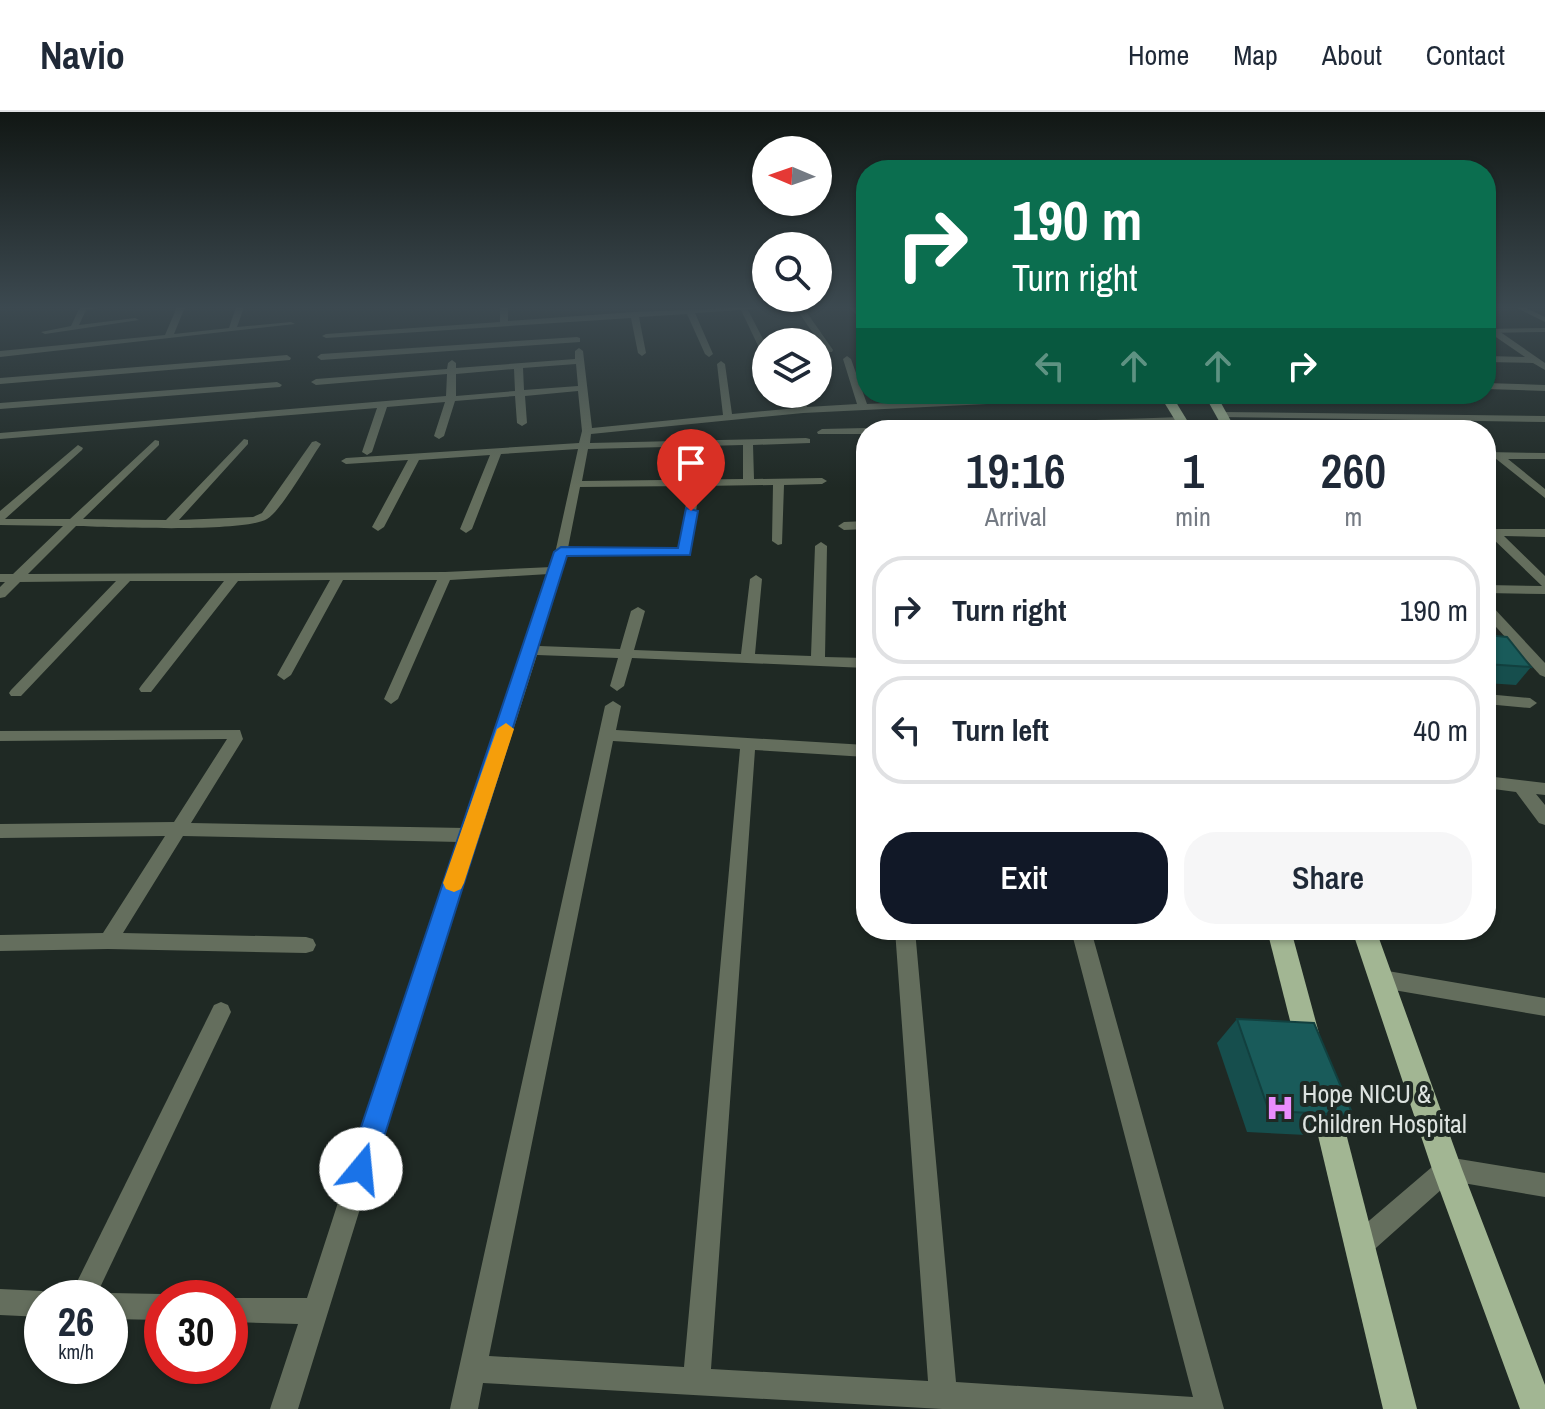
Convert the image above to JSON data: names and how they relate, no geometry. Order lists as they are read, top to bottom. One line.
{"places":{"hospital":["Hope NICU & Children Hospital"]},"north":"left","page":{"header":"Navio","nav":["Home","Map","About","Contact"],"turn":["190 m","Turn right"],"eta":["19:16","Arrival","1","min","260","m"],"list":[{"name":"Turn right","value":"190 m"},{"name":"Turn left","value":"40 m"}],"buttons":["Exit","Share"],"speed":"26 km/h","limit":"30"}}
